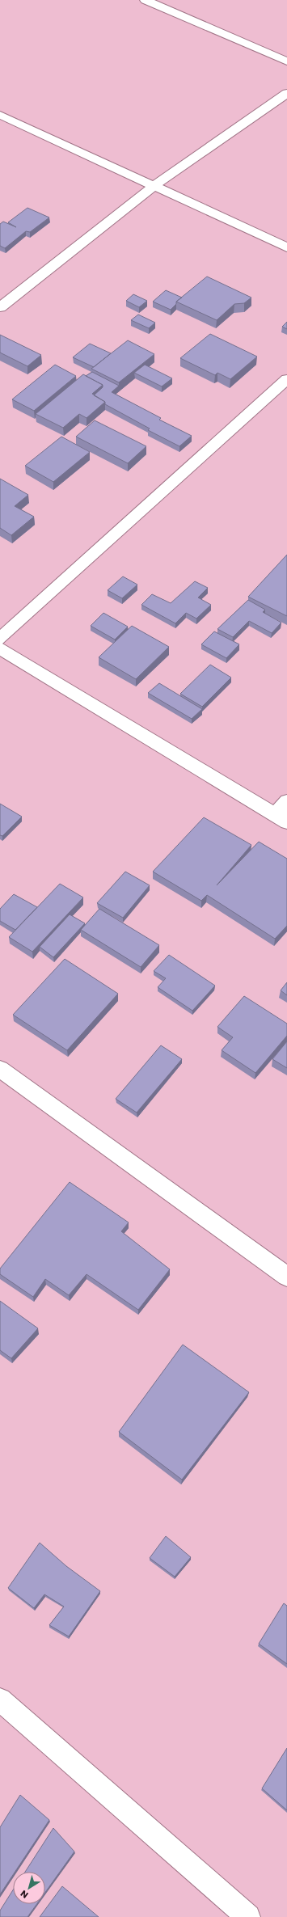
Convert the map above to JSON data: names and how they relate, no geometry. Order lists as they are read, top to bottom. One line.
{"north":"bottom left"}
